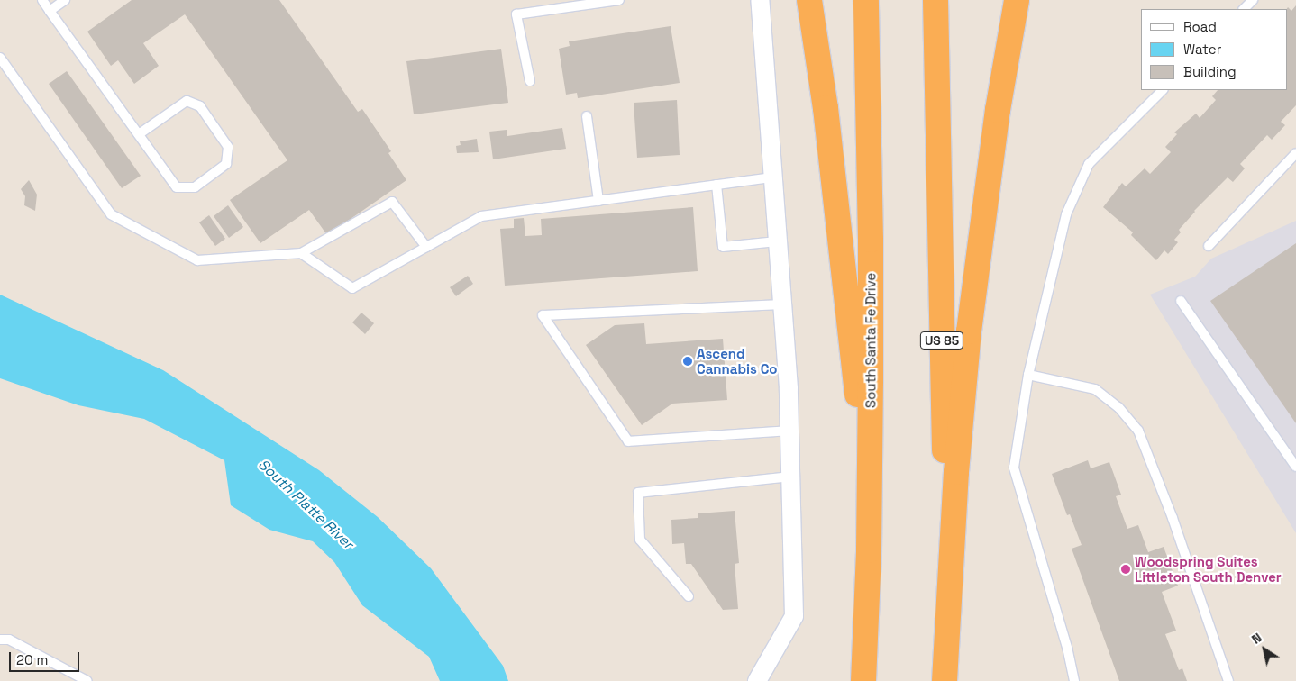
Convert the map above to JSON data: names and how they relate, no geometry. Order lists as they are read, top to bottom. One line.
{"streets":{"highway":["South Santa Fe Drive","US 85"]},"water":["South Platte River"],"places":["Ascend Cannabis Co","Woodspring Suites Littleton South Denver"],"legend":["Road","Water","Building"],"scale_bar":"20 m","north":"top left"}
